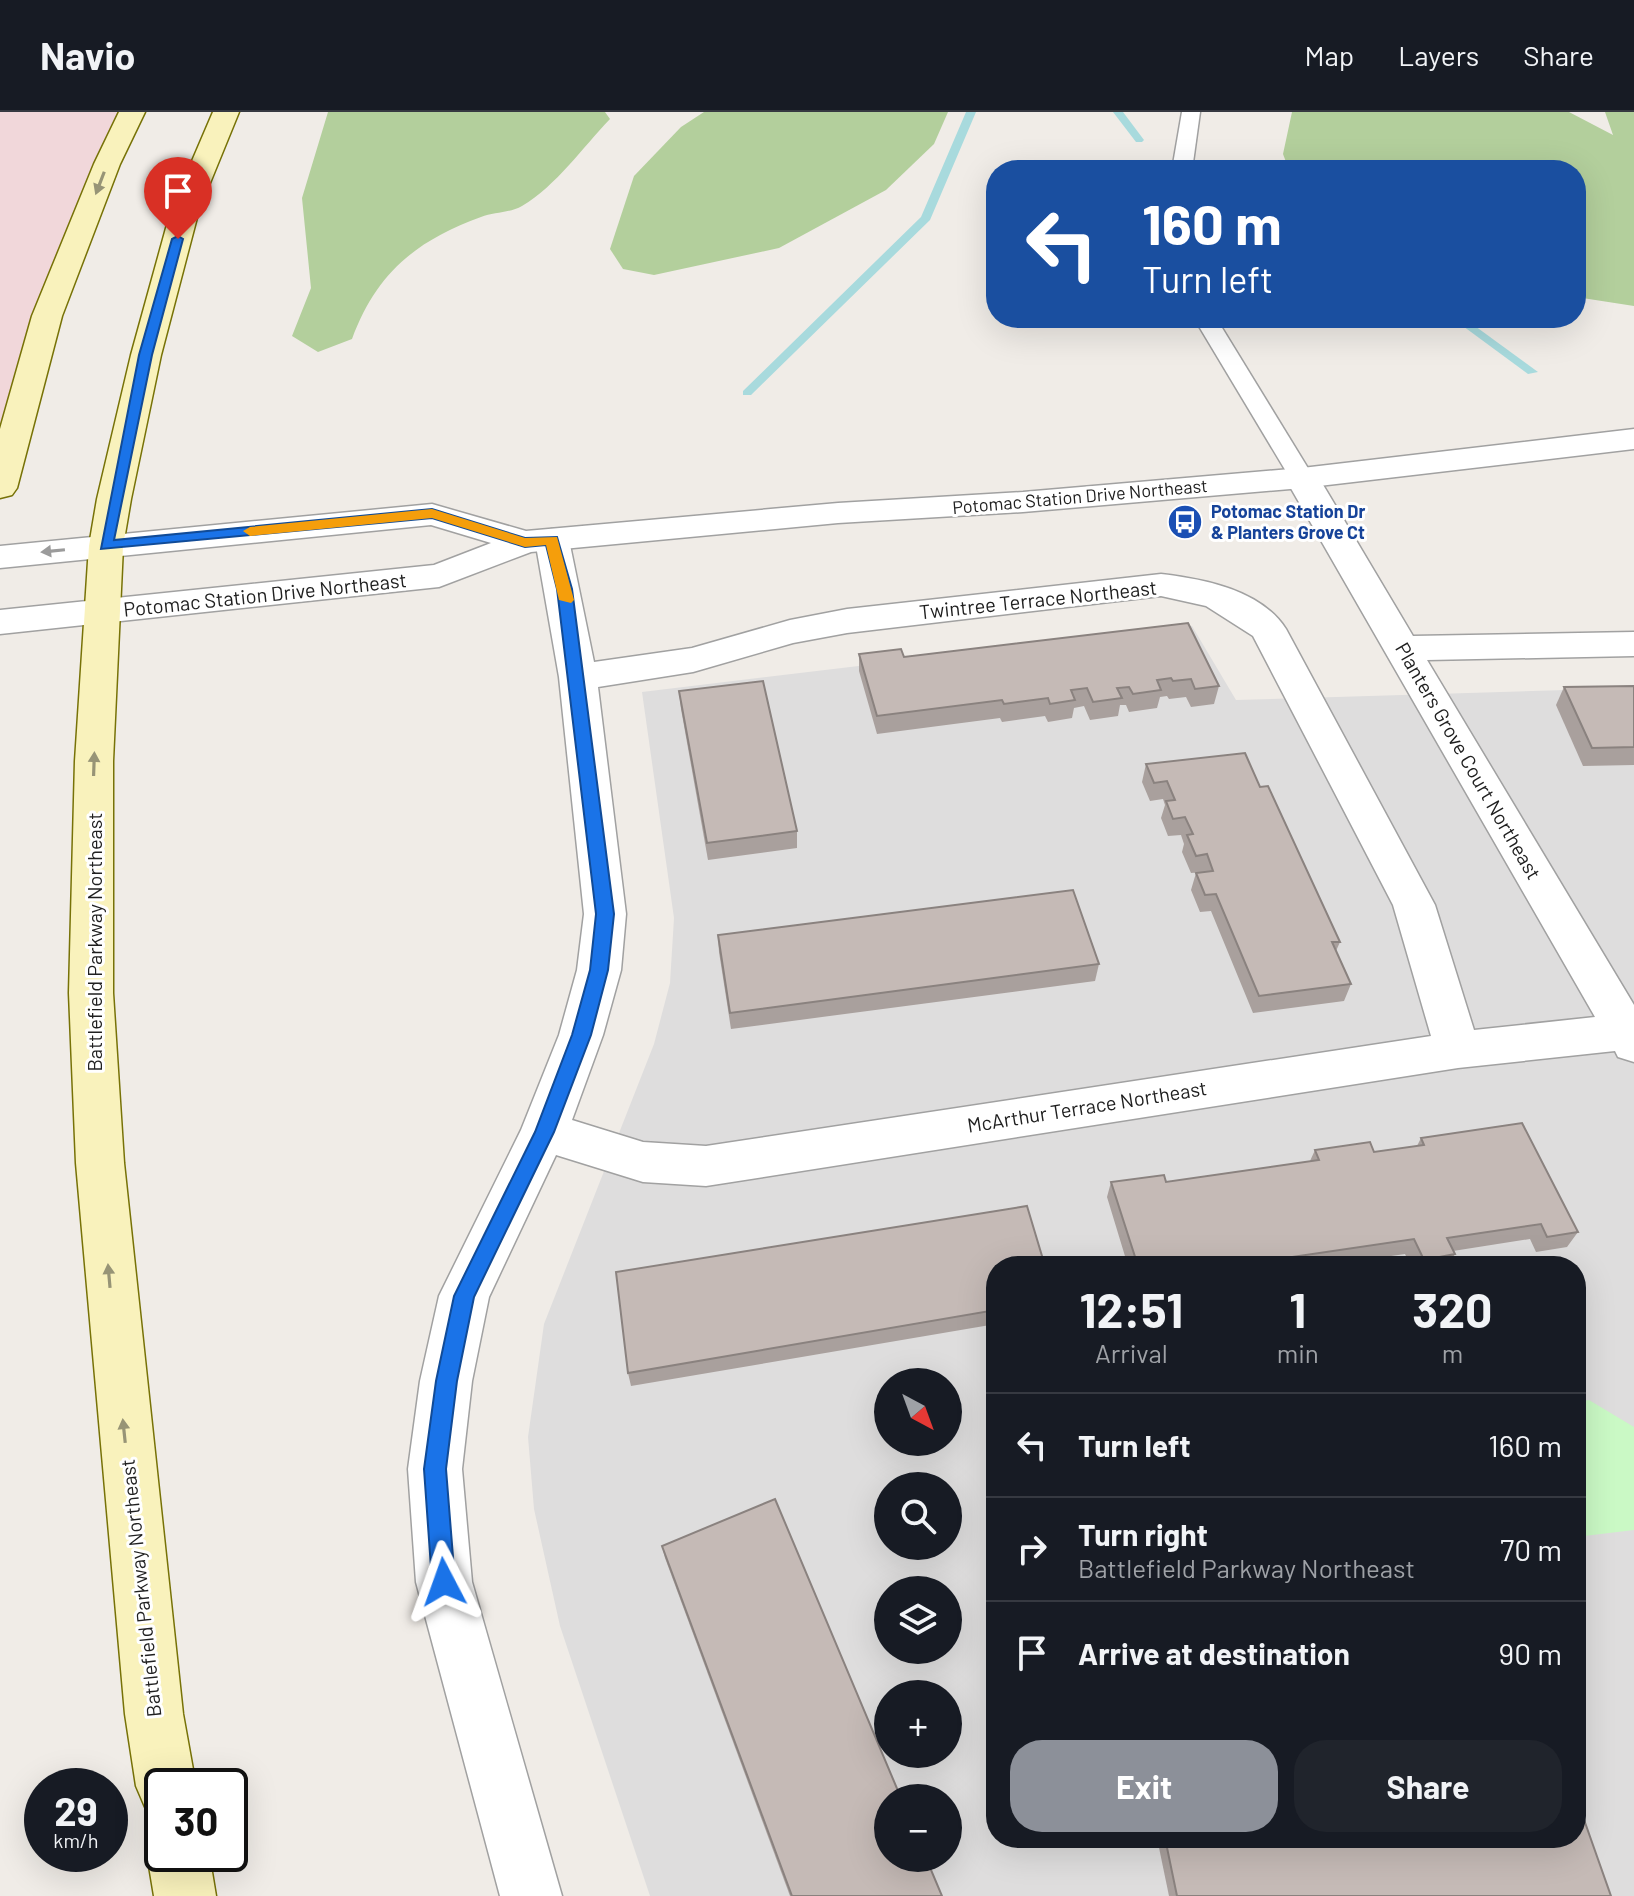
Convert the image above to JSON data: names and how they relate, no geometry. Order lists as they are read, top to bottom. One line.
{"streets":{"main road":["Battlefield Parkway Northeast"],"street":["Potomac Station Drive Northeast","Twintree Terrace Northeast","Planters Grove Court Northeast","McArthur Terrace Northeast"]},"crossings":[["Potomac Station Drive Northeast","Planters Grove Court Northeast"],["Potomac Station Drive Northeast","Battlefield Parkway Northeast"],["Twintree Terrace Northeast","McArthur Terrace Northeast"],["Planters Grove Court Northeast","McArthur Terrace Northeast"]],"one_way":["Battlefield Parkway Northeast"],"places":{"bus stop":["Potomac Station Dr & Planters Grove Ct"]},"north":"bottom right","page":{"header":"Navio","nav":["Map","Layers","Share"],"turn":["160 m","Turn left"],"eta":["12:51","Arrival","1","min","320","m"],"map_buttons":["+","−"],"list":[{"name":"Turn left","value":"160 m"},{"name":"Turn right","note":"Battlefield Parkway Northeast","value":"70 m"},{"name":"Arrive at destination","value":"90 m"}],"buttons":["Exit","Share"],"speed":"29 km/h","limit":"30"}}
